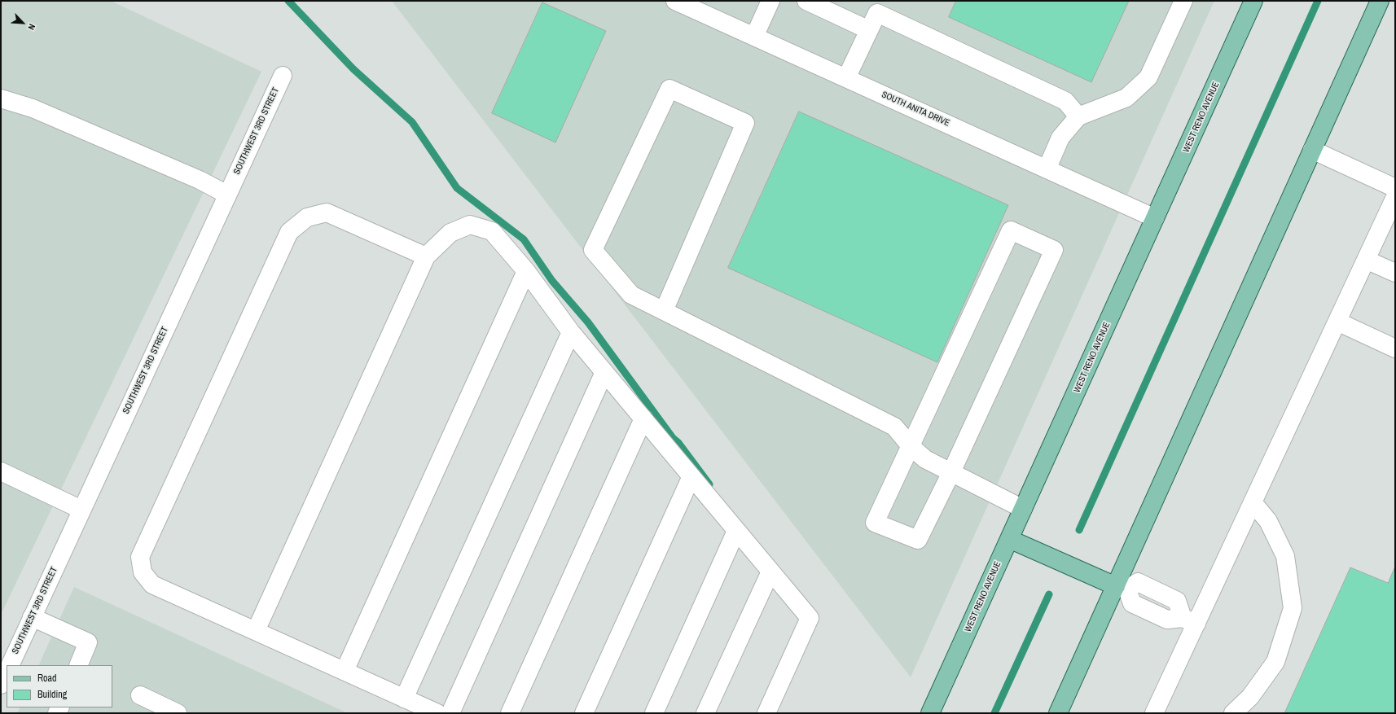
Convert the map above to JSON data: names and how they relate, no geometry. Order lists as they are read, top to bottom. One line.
{"streets":{"main road":["WEST RENO AVENUE"],"street":["SOUTH ANITA DRIVE","SOUTHWEST 3RD STREET"]},"crossings":[["SOUTH ANITA DRIVE","WEST RENO AVENUE"]],"legend":["Road","Building"],"north":"bottom right"}
